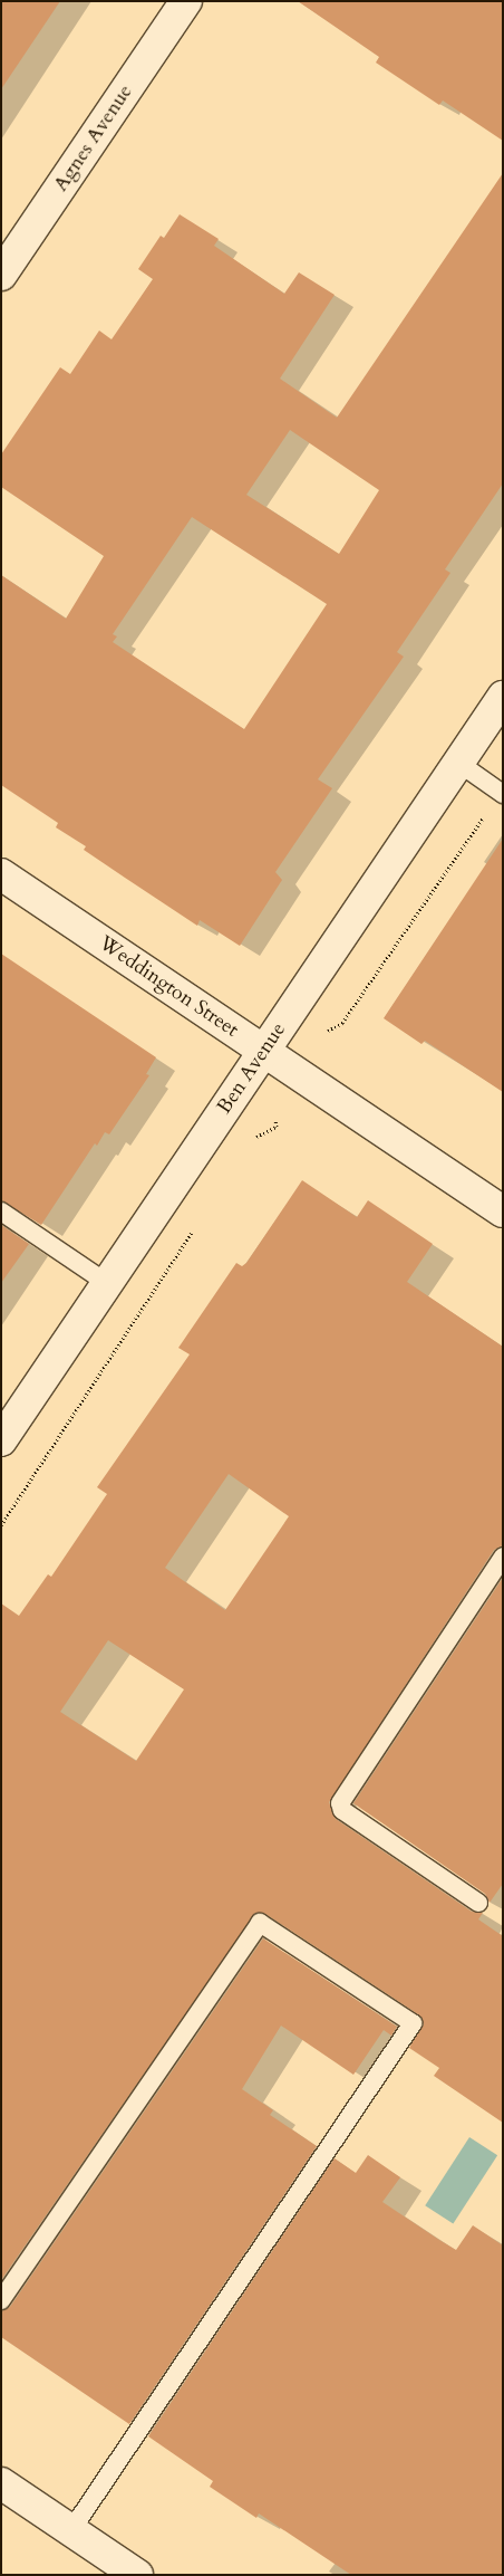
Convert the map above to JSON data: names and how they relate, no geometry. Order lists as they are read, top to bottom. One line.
{"streets":{"street":["Agnes Avenue","Weddington Street","Ben Avenue"]},"crossings":[["Weddington Street","Ben Avenue"]]}
